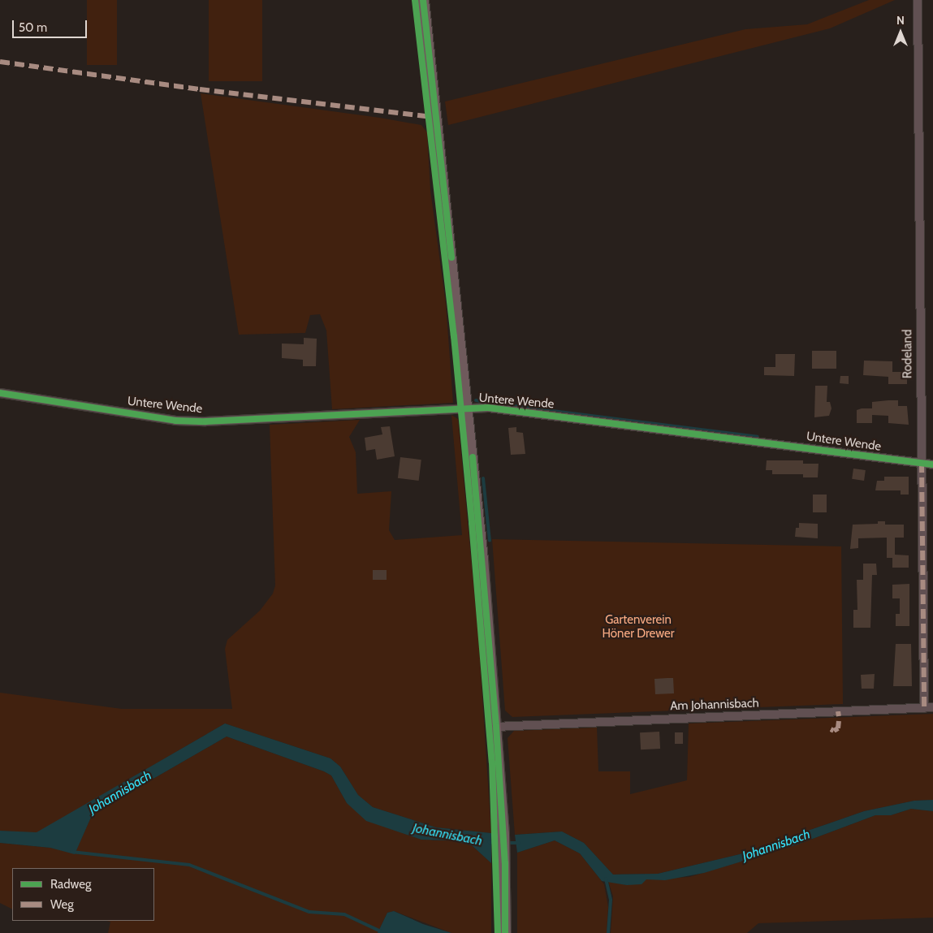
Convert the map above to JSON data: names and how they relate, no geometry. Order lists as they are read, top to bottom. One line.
{"streets":{"street":["Rodeland","Untere Wende","Am Johannisbach"]},"crossings":[["Rodeland","Untere Wende"],["Rodeland","Am Johannisbach"]],"water":["Johannisbach"],"parks":["Gartenverein Höner Drewer"],"legend":["Radweg","Weg"],"scale_bar":"50 m","north":"top"}
